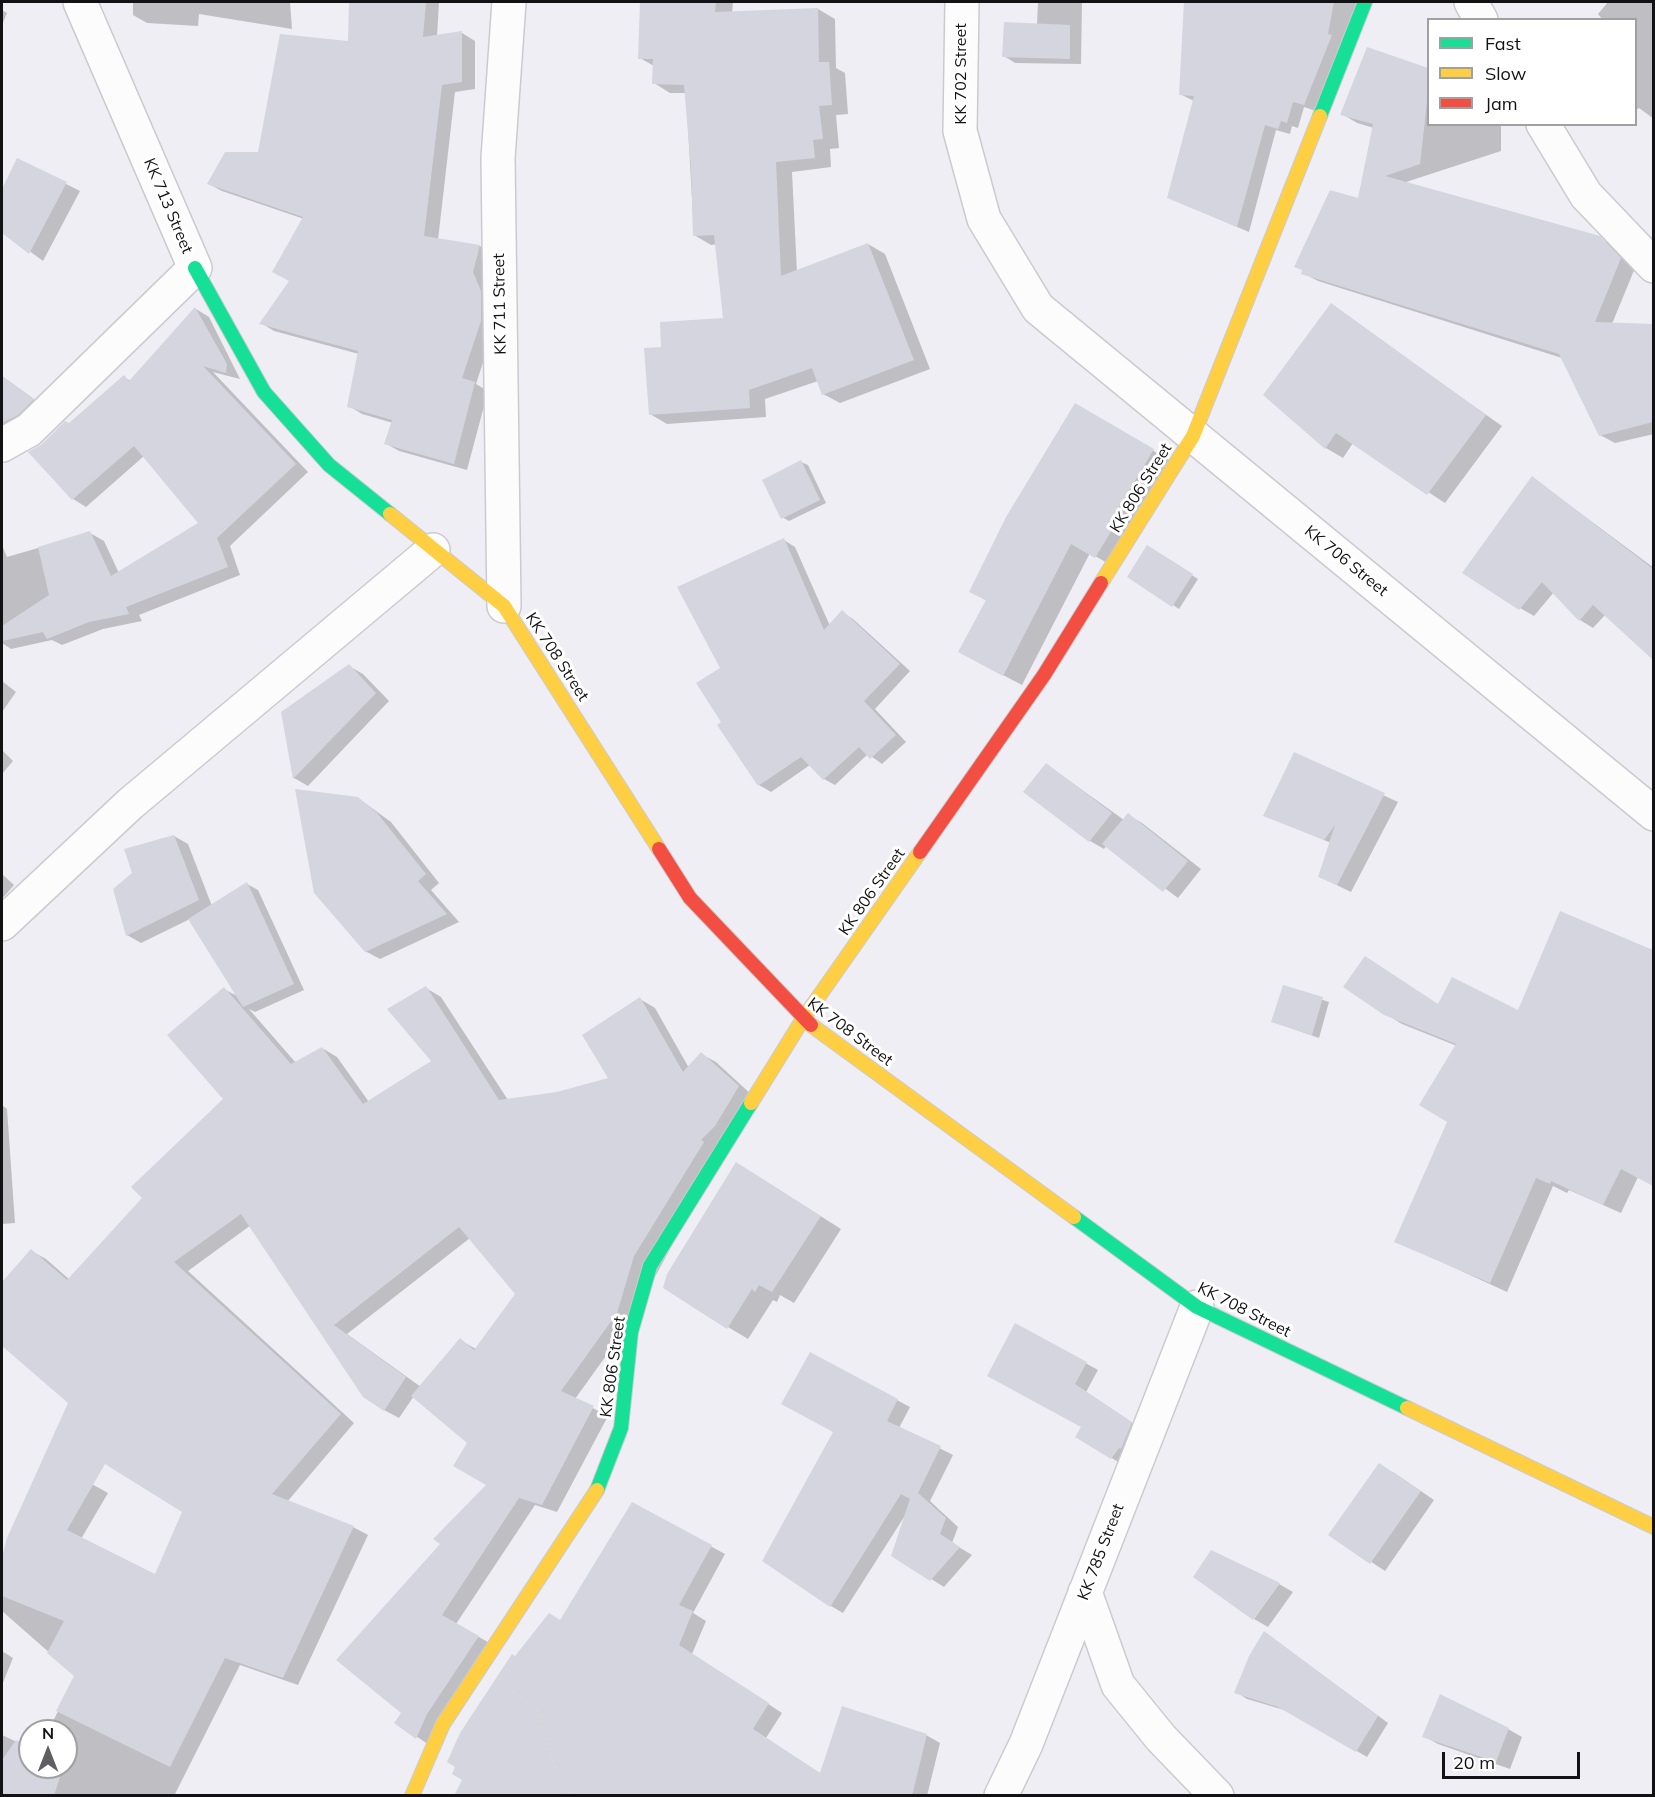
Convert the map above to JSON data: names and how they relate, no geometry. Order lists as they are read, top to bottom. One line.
{"streets":{"street":["KK 702 Street","KK 713 Street","KK 711 Street","KK 806 Street","KK 706 Street","KK 708 Street","KK 785 Street"]},"crossings":[["KK 702 Street","KK 706 Street"],["KK 713 Street","KK 708 Street"],["KK 711 Street","KK 708 Street"],["KK 806 Street","KK 706 Street"],["KK 806 Street","KK 708 Street"],["KK 708 Street","KK 785 Street"]],"legend":["Fast","Slow","Jam"],"scale_bar":"20 m","north":"top"}
